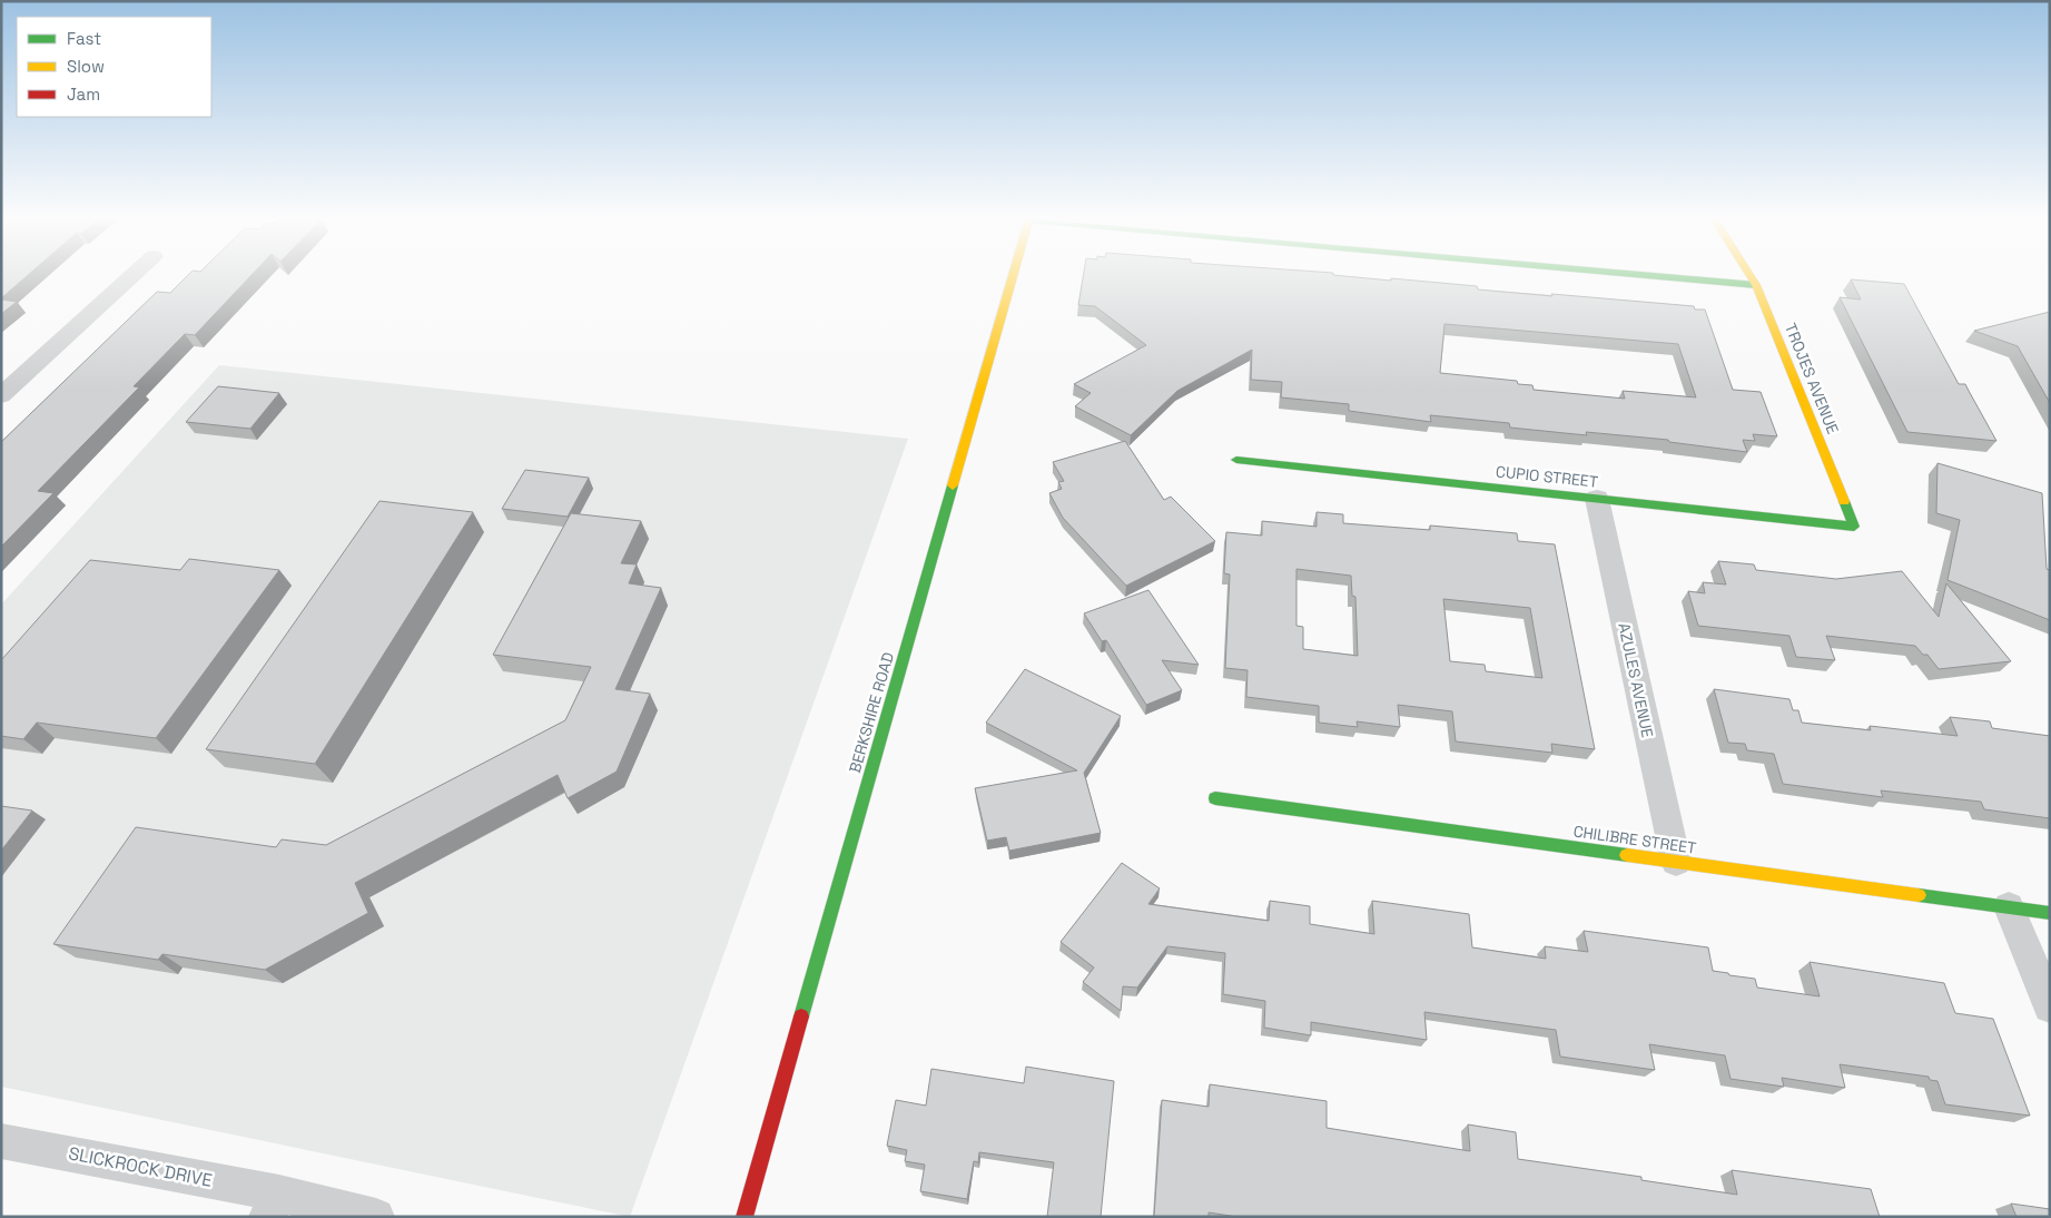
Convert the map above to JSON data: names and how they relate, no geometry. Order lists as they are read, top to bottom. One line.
{"streets":{"street":["TROJES AVENUE","CUPIO STREET","AZULES AVENUE","BERKSHIRE ROAD","CHILIBRE STREET","SLICKROCK DRIVE"]},"crossings":[["TROJES AVENUE","CUPIO STREET"],["CUPIO STREET","AZULES AVENUE"],["AZULES AVENUE","CHILIBRE STREET"]],"legend":["Fast","Slow","Jam"]}
